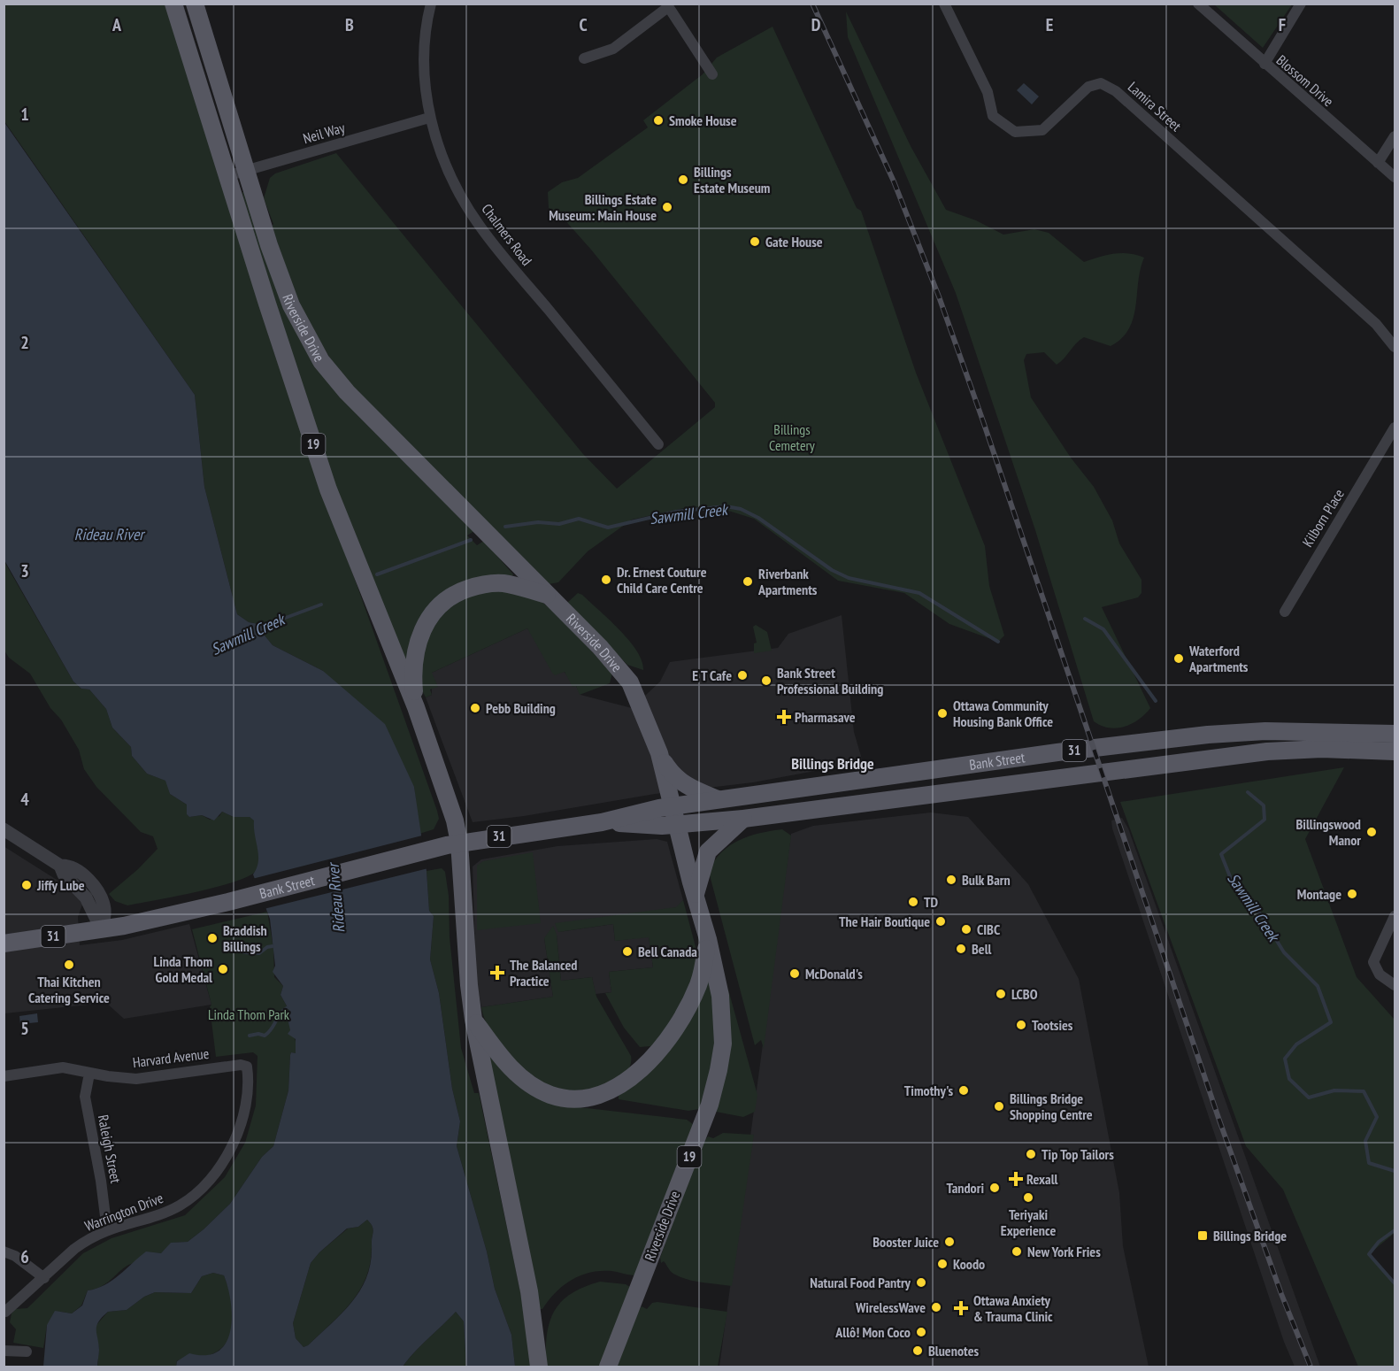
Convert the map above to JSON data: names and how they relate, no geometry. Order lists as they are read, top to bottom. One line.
{"streets":{"main road":["Riverside Drive","19","31","Bank Street"],"street":["Blossom Drive","Lamira Street","Neil Way","Chalmers Road","Kilborn Place","Harvard Avenue","Raleigh Street","Warrington Drive"]},"crossings":[["Neil Way","Chalmers Road"],["Neil Way","Riverside Drive"],["Riverside Drive","Bank Street"],["Harvard Avenue","Raleigh Street"],["Harvard Avenue","Warrington Drive"],["Raleigh Street","Warrington Drive"]],"districts":["Billings Bridge"],"water":["Sawmill Creek","Rideau River"],"parks":["Billings Cemetery","Linda Thom Park"],"places":{"other":["Smoke House","Billings Estate Museum","Billings Estate Museum: Main House","Gate House","Dr. Ernest Couture Child Care Centre","Riverbank Apartments","Waterford Apartments","E T Cafe","Bank Street Professional Building","Pebb Building","Ottawa Community Housing Bank Office","Billingswood Manor","Bulk Barn","Jiffy Lube","Montage","TD","The Hair Boutique","CIBC","Braddish Billings","Bell","Bell Canada","Thai Kitchen Catering Service","Linda Thom Gold Medal","McDonald's","LCBO","Tootsies","Timothy's","Billings Bridge Shopping Centre","Tip Top Tailors","Tandori","Teriyaki Experience","Booster Juice","New York Fries","Koodo","Natural Food Pantry","WirelessWave","Allô! Mon Coco","Bluenotes"],"health":["Pharmasave","The Balanced Practice","Rexall","Ottawa Anxiety & Trauma Clinic"],"transit":["Billings Bridge"]},"grid":{"columns":["A","B","C","D","E","F"],"rows":["1","2","3","4","5","6"]}}
